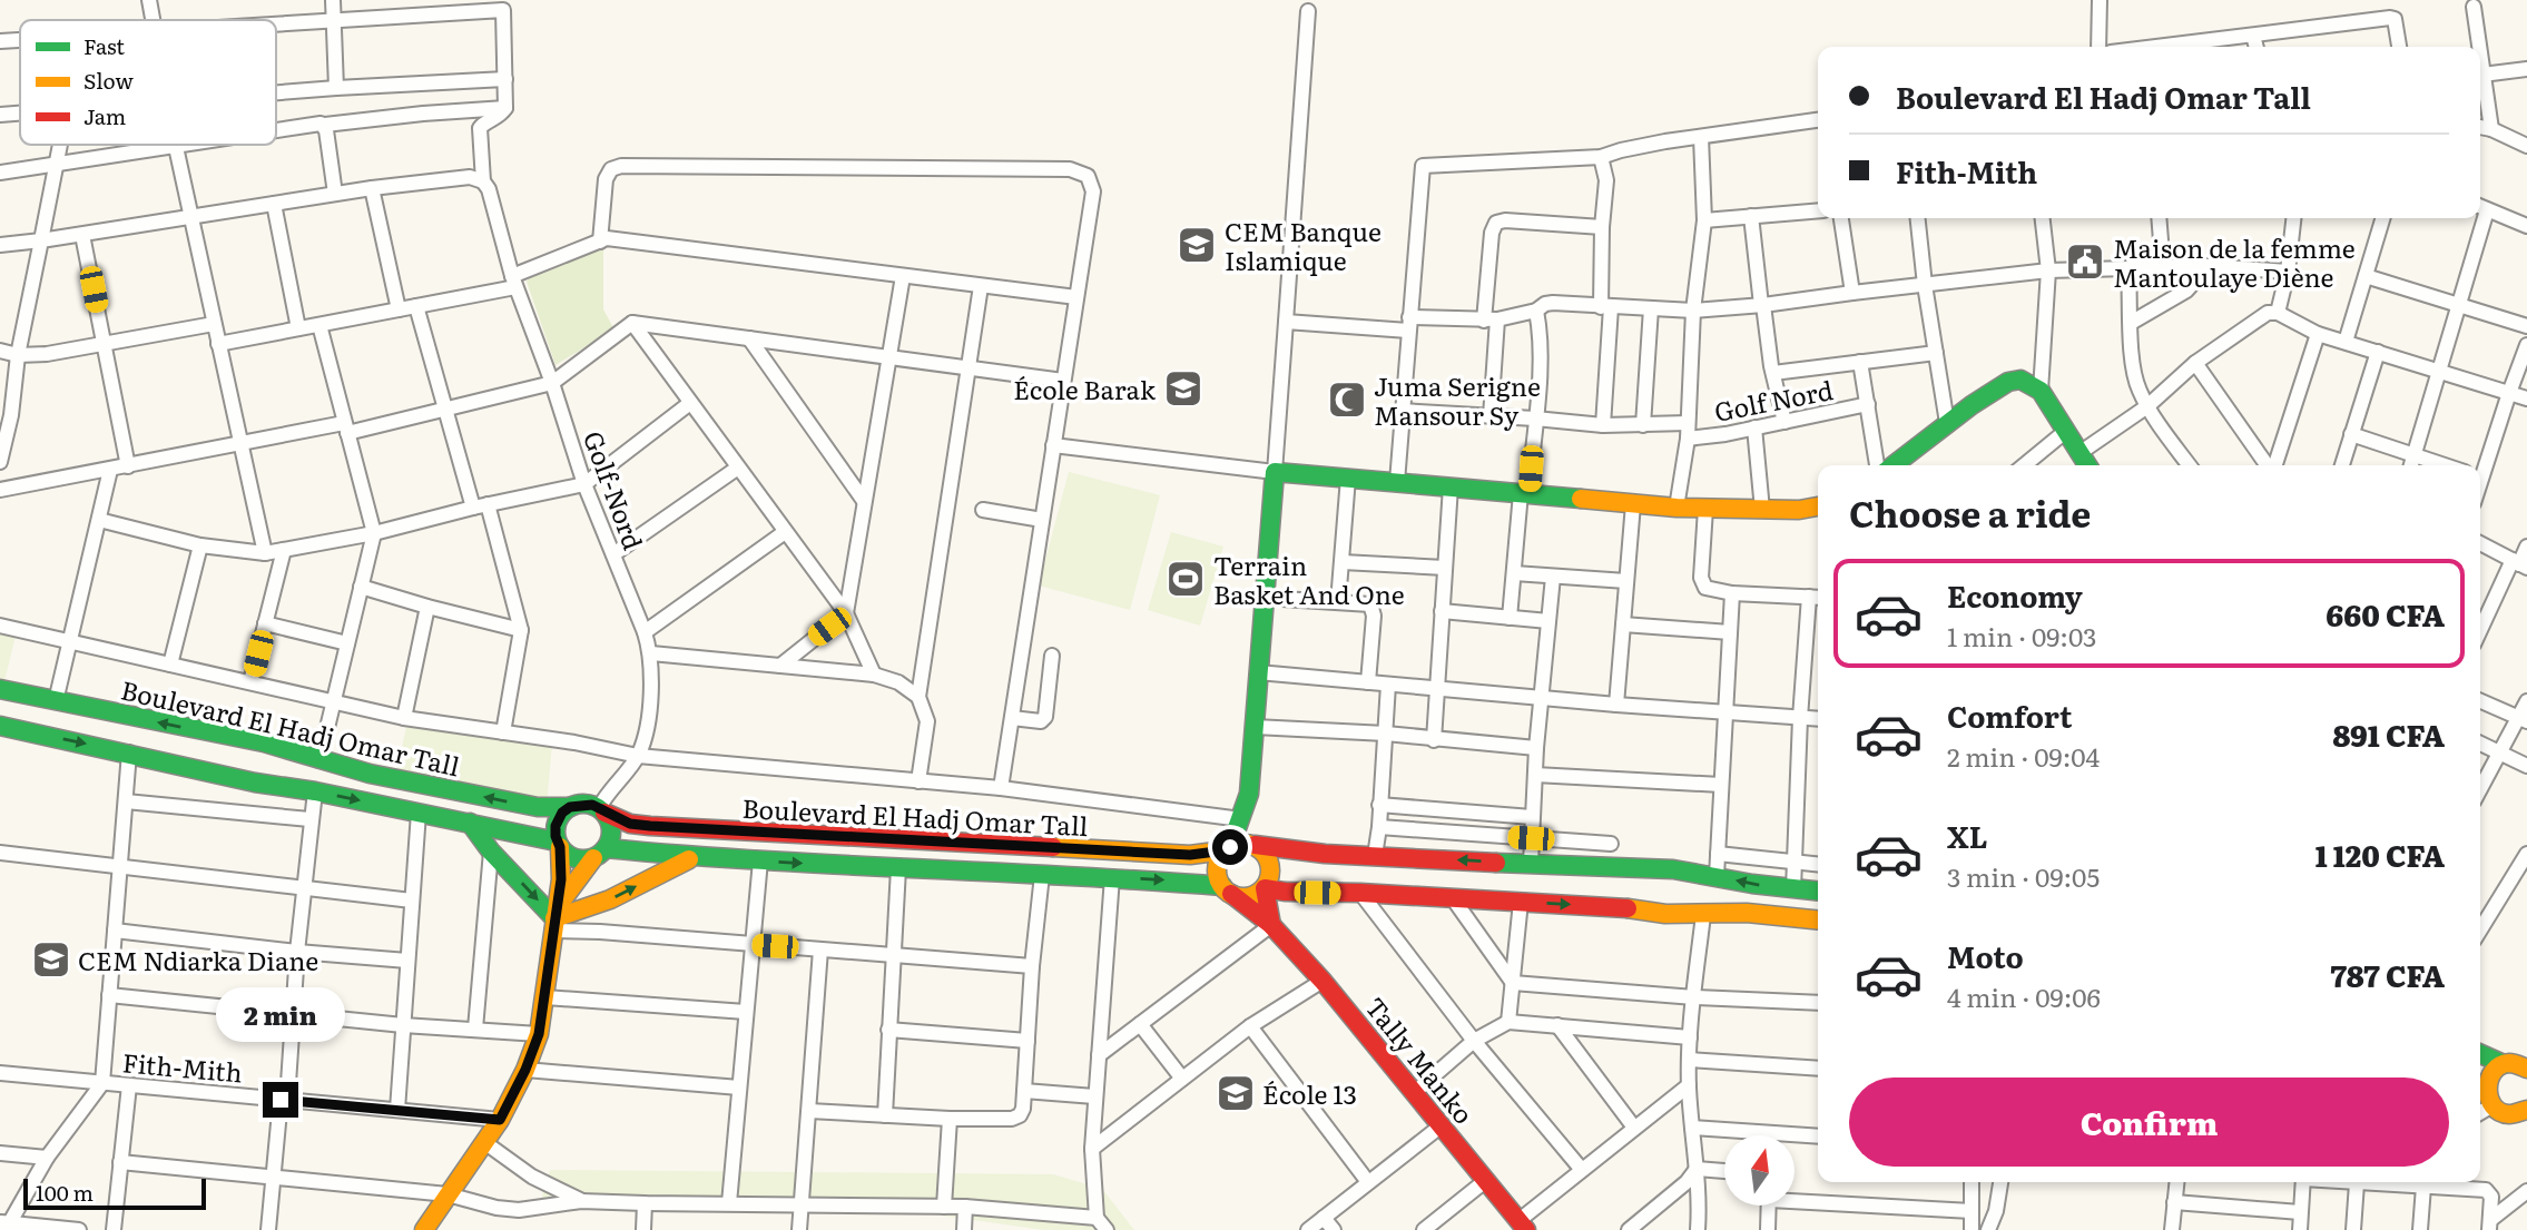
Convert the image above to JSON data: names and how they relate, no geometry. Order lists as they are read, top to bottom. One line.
{"streets":{"main road":["Boulevard El Hadj Omar Tall","Tally Manko"],"street":["Golf Nord","Golf-Nord","Fith-Mith"]},"crossings":[["Golf-Nord","Boulevard El Hadj Omar Tall"],["Boulevard El Hadj Omar Tall","Tally Manko"]],"places":{"school or university":["CEM Banque Islamique","École Barak","CEM Ndiarka Diane","École 13"],"public building":["Maison de la femme Mantoulaye Diène"],"mosque":["Juma Serigne Mansour Sy"],"sports":["Terrain Basket And One"]},"legend":["Fast","Slow","Jam"],"scale_bar":"100 m","north":"top","page":{"banner":["Boulevard El Hadj Omar Tall","Fith-Mith"],"heading":"Choose a ride","list":[{"name":"Economy","note":"1 min · 09:03","value":"660 CFA"},{"name":"Comfort","note":"2 min · 09:04","value":"891 CFA"},{"name":"XL","note":"3 min · 09:05","value":"1 120 CFA"},{"name":"Moto","note":"4 min · 09:06","value":"787 CFA"}],"bubble":"2 min","buttons":"Confirm","scale":"100 m"}}
